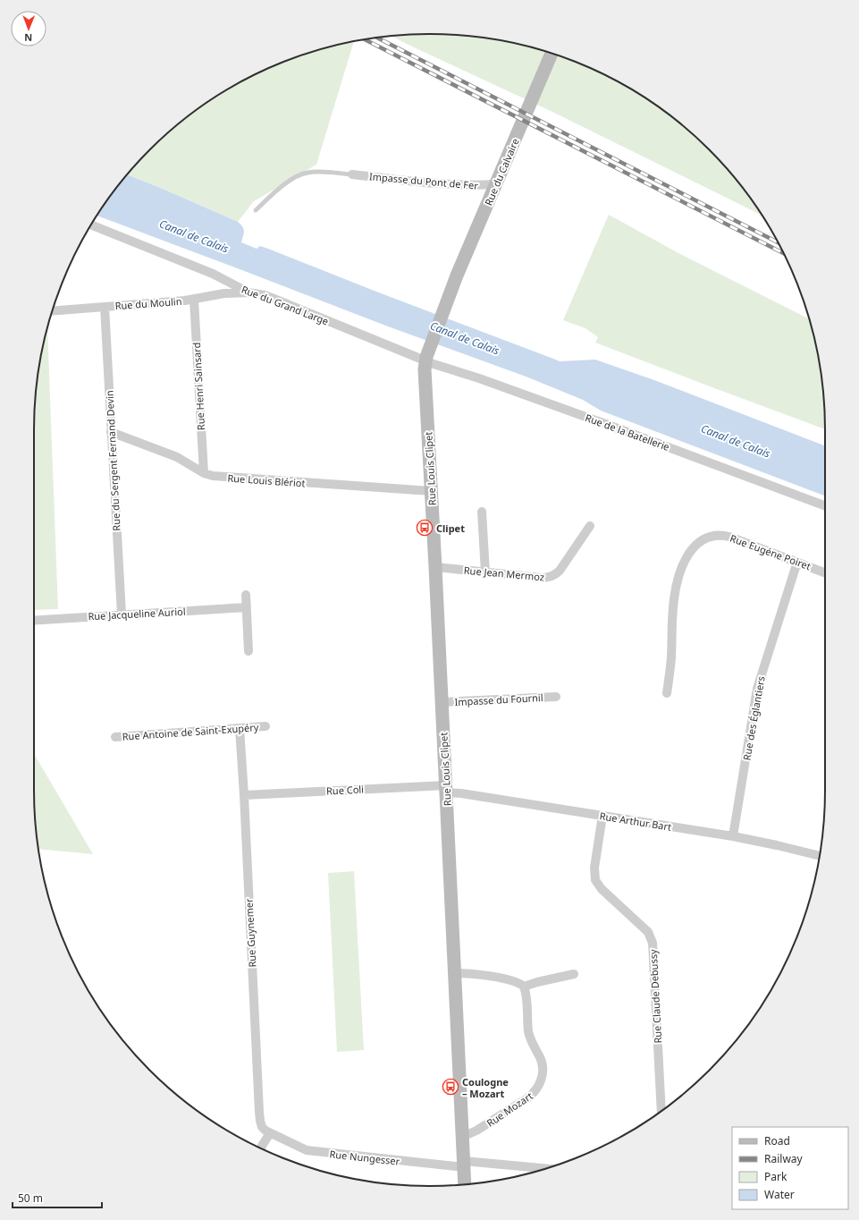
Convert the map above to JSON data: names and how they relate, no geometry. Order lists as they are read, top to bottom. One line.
{"streets":{"street":["Rue du Calvaire","Impasse du Pont de Fer","Rue du Moulin","Rue du Grand Large","Rue Henri Sainsard","Rue de la Batellerie","Rue du Sergent Fernand Devin","Rue Louis Clipet","Rue Louis Blériot","Rue Eugéne Poiret","Rue Jean Mermoz","Rue Jacqueline Auriol","Impasse du Fournil","Rue des Églantiers","Rue Antoine de Saint-Exupéry","Rue Coli","Rue Arthur Bart","Rue Guynemer","Rue Claude Debussy","Rue Mozart","Rue Nungesser"]},"crossings":[["Rue du Calvaire","Impasse du Pont de Fer"],["Rue du Calvaire","Rue du Grand Large"],["Rue du Calvaire","Rue de la Batellerie"],["Rue du Calvaire","Rue Louis Clipet"],["Rue du Moulin","Rue du Grand Large"],["Rue du Moulin","Rue Henri Sainsard"],["Rue du Moulin","Rue du Sergent Fernand Devin"],["Rue du Grand Large","Rue de la Batellerie"],["Rue du Grand Large","Rue Louis Clipet"],["Rue Henri Sainsard","Rue Louis Blériot"],["Rue de la Batellerie","Rue Louis Clipet"],["Rue du Sergent Fernand Devin","Rue Louis Blériot"],["Rue du Sergent Fernand Devin","Rue Jacqueline Auriol"],["Rue Louis Clipet","Rue Louis Blériot"],["Rue Louis Clipet","Rue Jean Mermoz"],["Rue Louis Clipet","Impasse du Fournil"],["Rue Louis Clipet","Rue Coli"],["Rue Louis Clipet","Rue Arthur Bart"],["Rue Louis Clipet","Rue Mozart"],["Rue Louis Clipet","Rue Nungesser"],["Rue Eugéne Poiret","Rue des Églantiers"],["Rue des Églantiers","Rue Arthur Bart"],["Rue Antoine de Saint-Exupéry","Rue Guynemer"],["Rue Coli","Rue Arthur Bart"],["Rue Coli","Rue Guynemer"],["Rue Arthur Bart","Rue Claude Debussy"],["Rue Guynemer","Rue Nungesser"]],"water":["Canal de Calais"],"places":{"bus stop":["Clipet","Coulogne – Mozart"]},"legend":["Road","Railway","Park","Water"],"scale_bar":"50 m","north":"bottom"}
